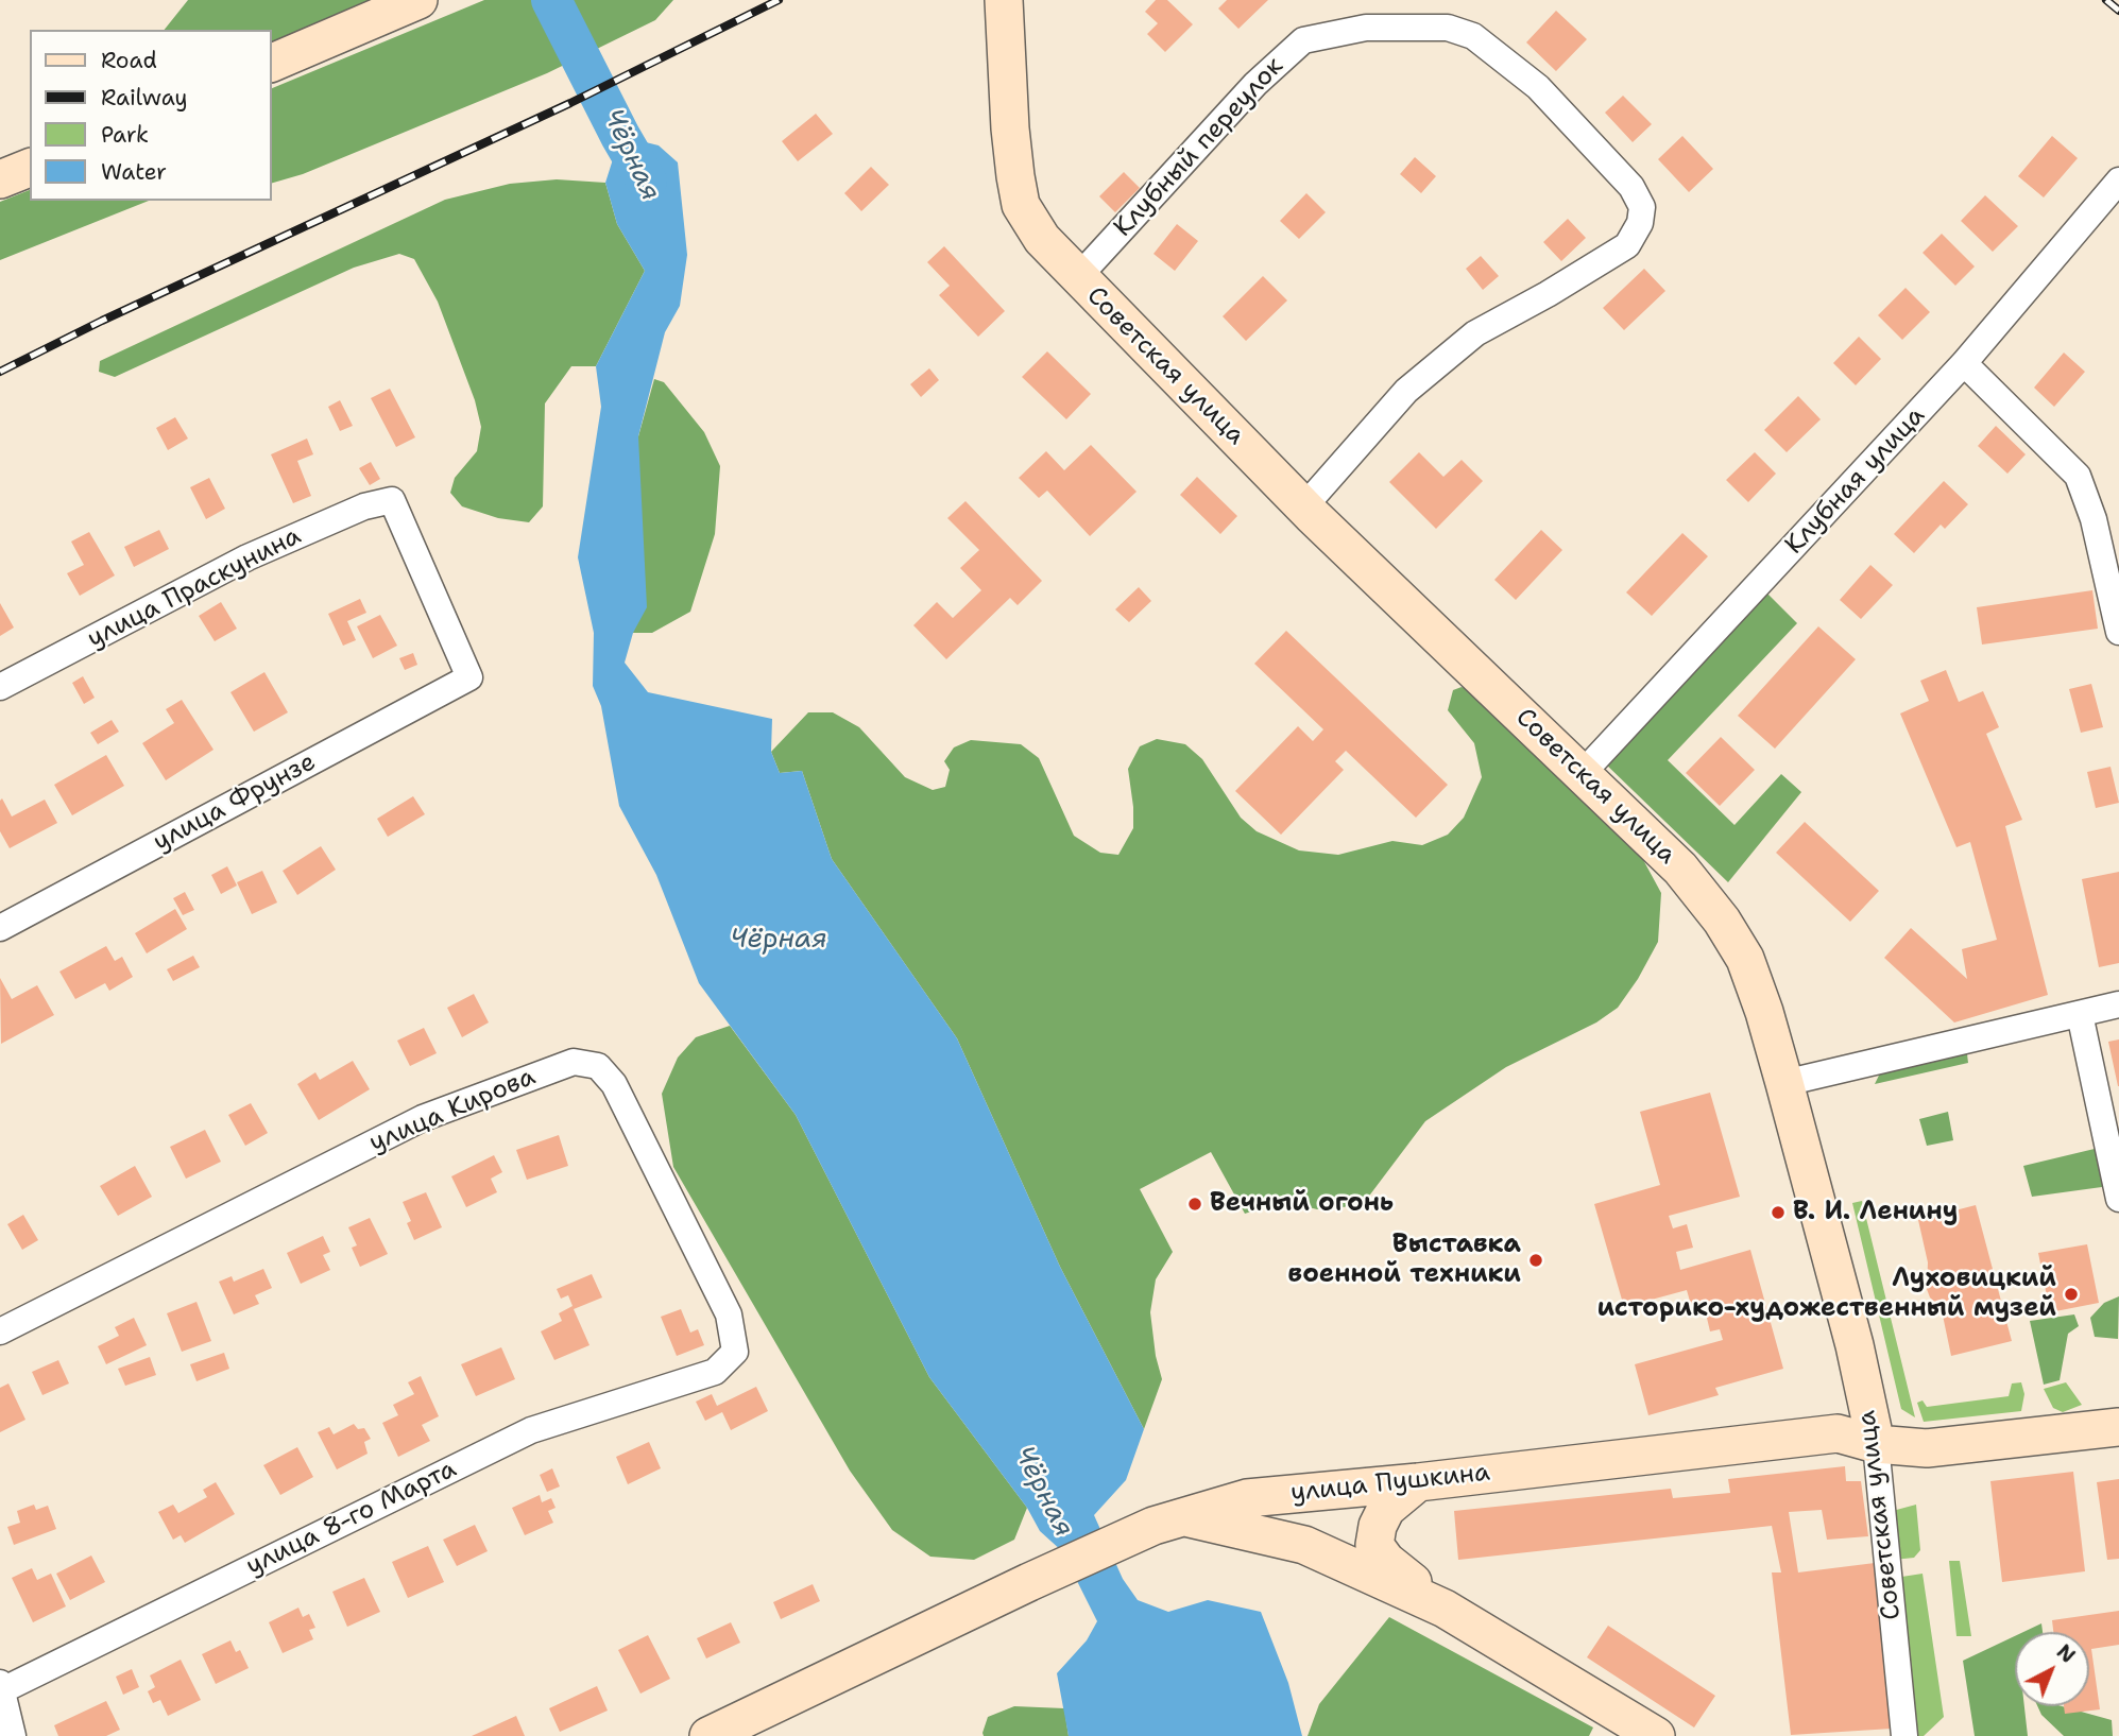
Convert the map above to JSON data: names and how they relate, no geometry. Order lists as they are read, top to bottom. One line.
{"streets":{"main road":["Советская улица","улица Пушкина"],"street":["Клубный переулок","Клубная улица","улица Праскунина","улица Фрунзе","улица Кирова","улица 8-го Марта"]},"crossings":[["Клубный переулок","Советская улица"],["Советская улица","Клубная улица"],["Советская улица","улица Пушкина"],["улица Праскунина","улица Фрунзе"],["улица Кирова","улица 8-го Марта"]],"water":["Чёрная"],"places":["Вечный огонь","В. И. Ленину","Выставка военной техники","Луховицкий историко-художественный музей"],"legend":["Road","Railway","Park","Water"],"north":"top right"}
